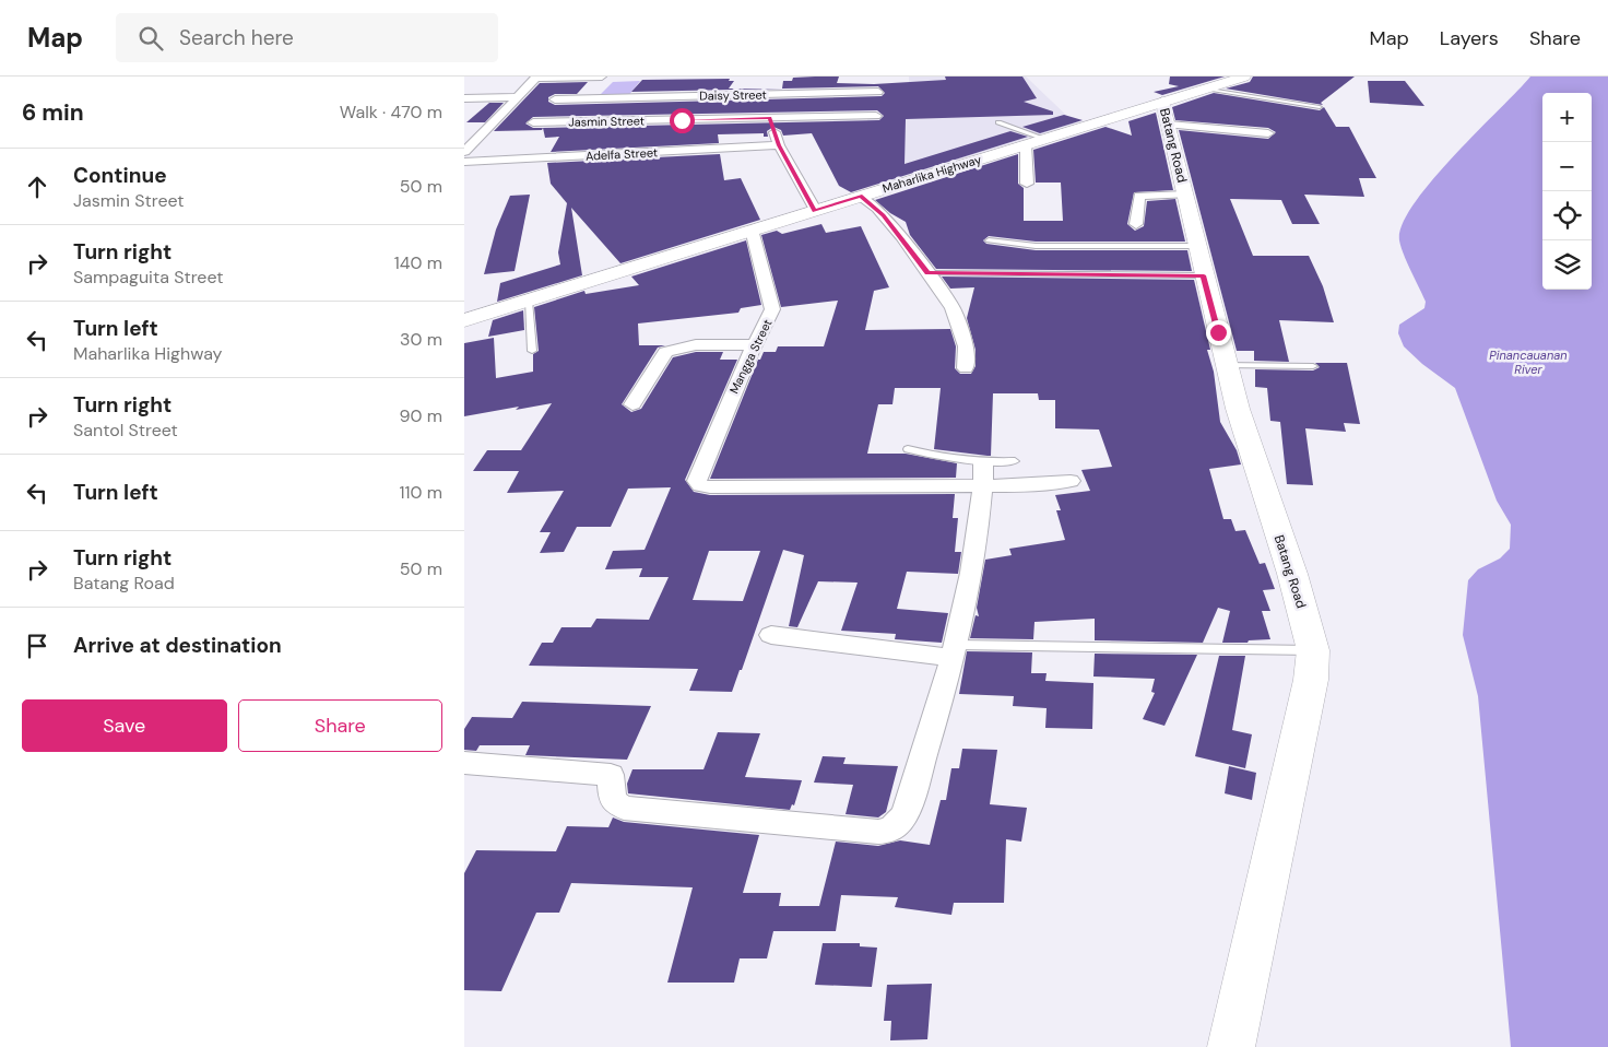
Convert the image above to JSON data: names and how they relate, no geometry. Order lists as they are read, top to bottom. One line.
{"streets":{"street":["Daisy Street","Jasmin Street","Batang Road","Adelfa Street","Maharlika Highway","Mangga Street"]},"crossings":[["Batang Road","Maharlika Highway"],["Maharlika Highway","Mangga Street"]],"water":["Pinancauanan River"],"page":{"header":"Map","search":"Search here","nav":["Map","Layers","Share"],"heading":["6 min","Walk · 470 m"],"map_buttons":["+","−"],"list":[["Continue","Jasmin Street","50 m"],["Turn right","Sampaguita Street","140 m"],["Turn left","Maharlika Highway","30 m"],["Turn right","Santol Street","90 m"],["Turn left","110 m"],["Turn right","Batang Road","50 m"],"Arrive at destination"],"buttons":["Save","Share"]}}
